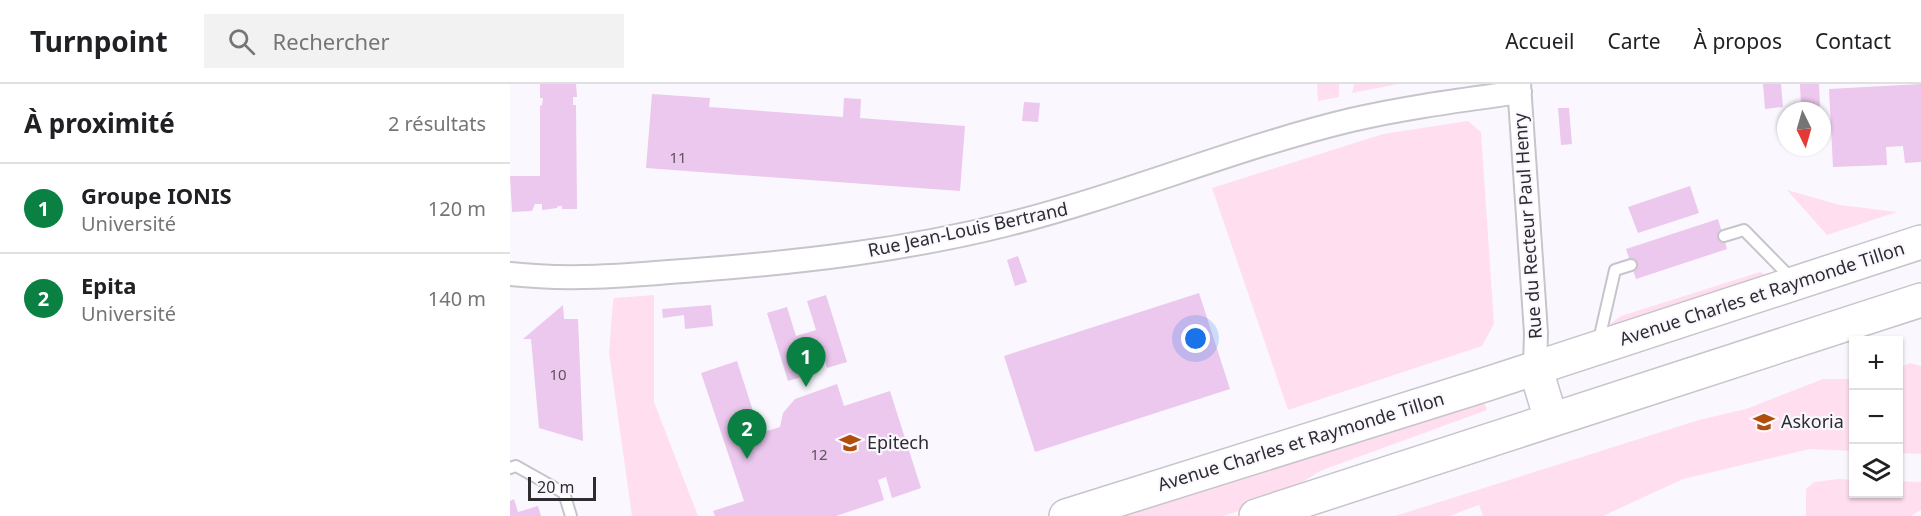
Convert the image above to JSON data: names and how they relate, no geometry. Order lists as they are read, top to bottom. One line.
{"streets":{"main road":["Avenue Charles et Raymonde Tillon"],"street":["Rue du Recteur Paul Henry","Rue Jean-Louis Bertrand"]},"crossings":[["Rue du Recteur Paul Henry","Rue Jean-Louis Bertrand"],["Rue du Recteur Paul Henry","Avenue Charles et Raymonde Tillon"]],"places":{"school or university":["Askoria","Epitech"]},"house_numbers":["11","10","12"],"scale_bar":"20 m","north":"bottom","page":{"header":"Turnpoint","search":"Rechercher","nav":["Accueil","Carte","À propos","Contact"],"heading":["À proximité","2 résultats"],"list":[{"mark":"1","name":"Groupe IONIS","note":"Université","value":"120 m"},{"mark":"2","name":"Epita","note":"Université","value":"140 m"}],"map_buttons":["+","−"],"pins":["1","2"],"scale":"20 m"}}
